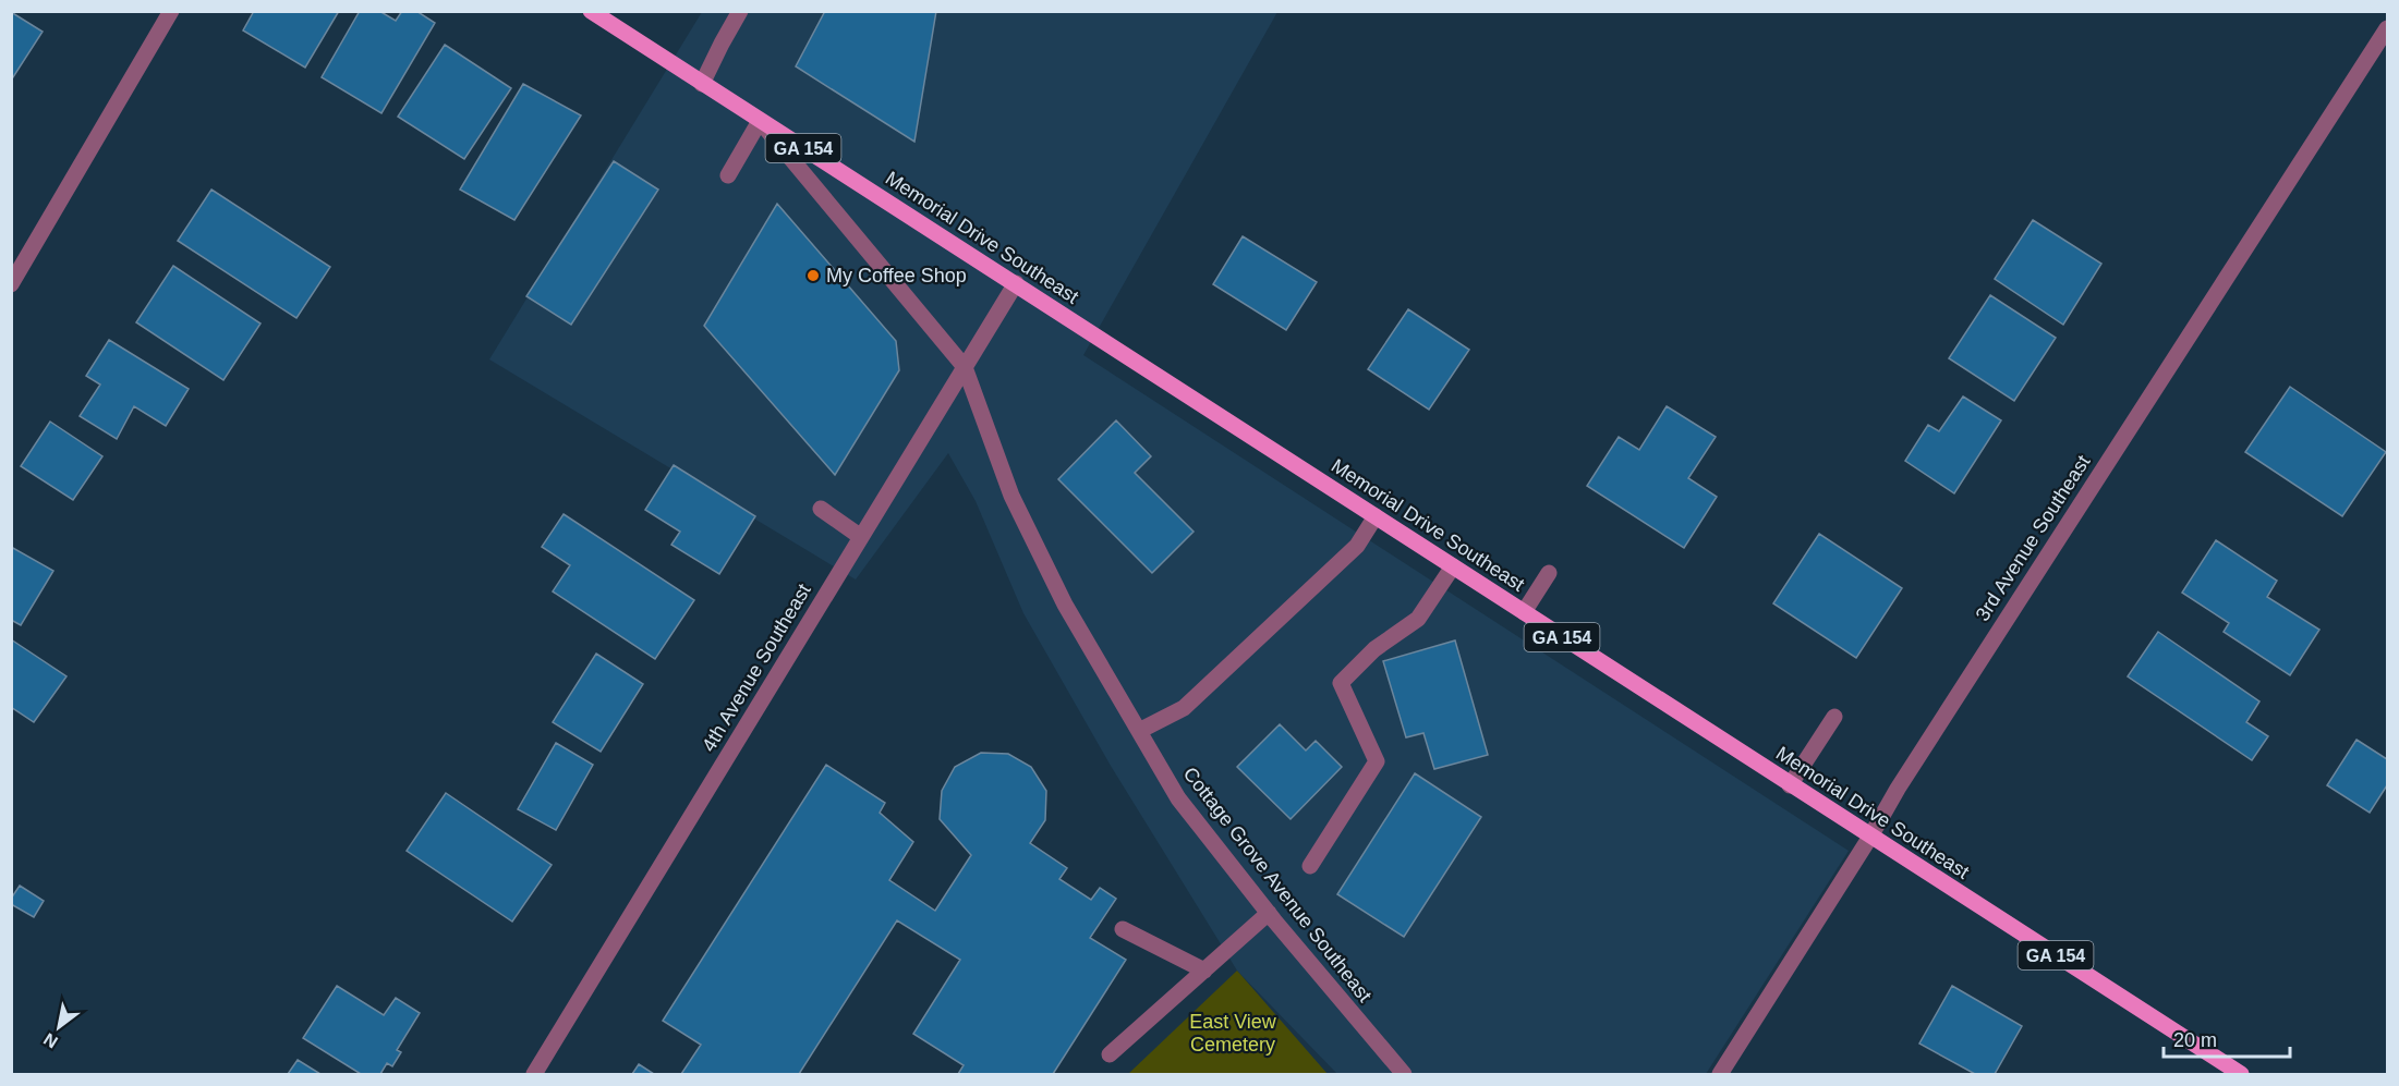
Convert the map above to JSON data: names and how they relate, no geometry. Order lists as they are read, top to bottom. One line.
{"streets":{"main road":["GA 154","Memorial Drive Southeast"],"street":["3rd Avenue Southeast","4th Avenue Southeast","Cottage Grove Avenue Southeast"]},"crossings":[["Memorial Drive Southeast","3rd Avenue Southeast"],["Memorial Drive Southeast","4th Avenue Southeast"],["Memorial Drive Southeast","Cottage Grove Avenue Southeast"],["4th Avenue Southeast","Cottage Grove Avenue Southeast"]],"parks":["East View Cemetery"],"places":["My Coffee Shop"],"scale_bar":"20 m","north":"bottom left"}
